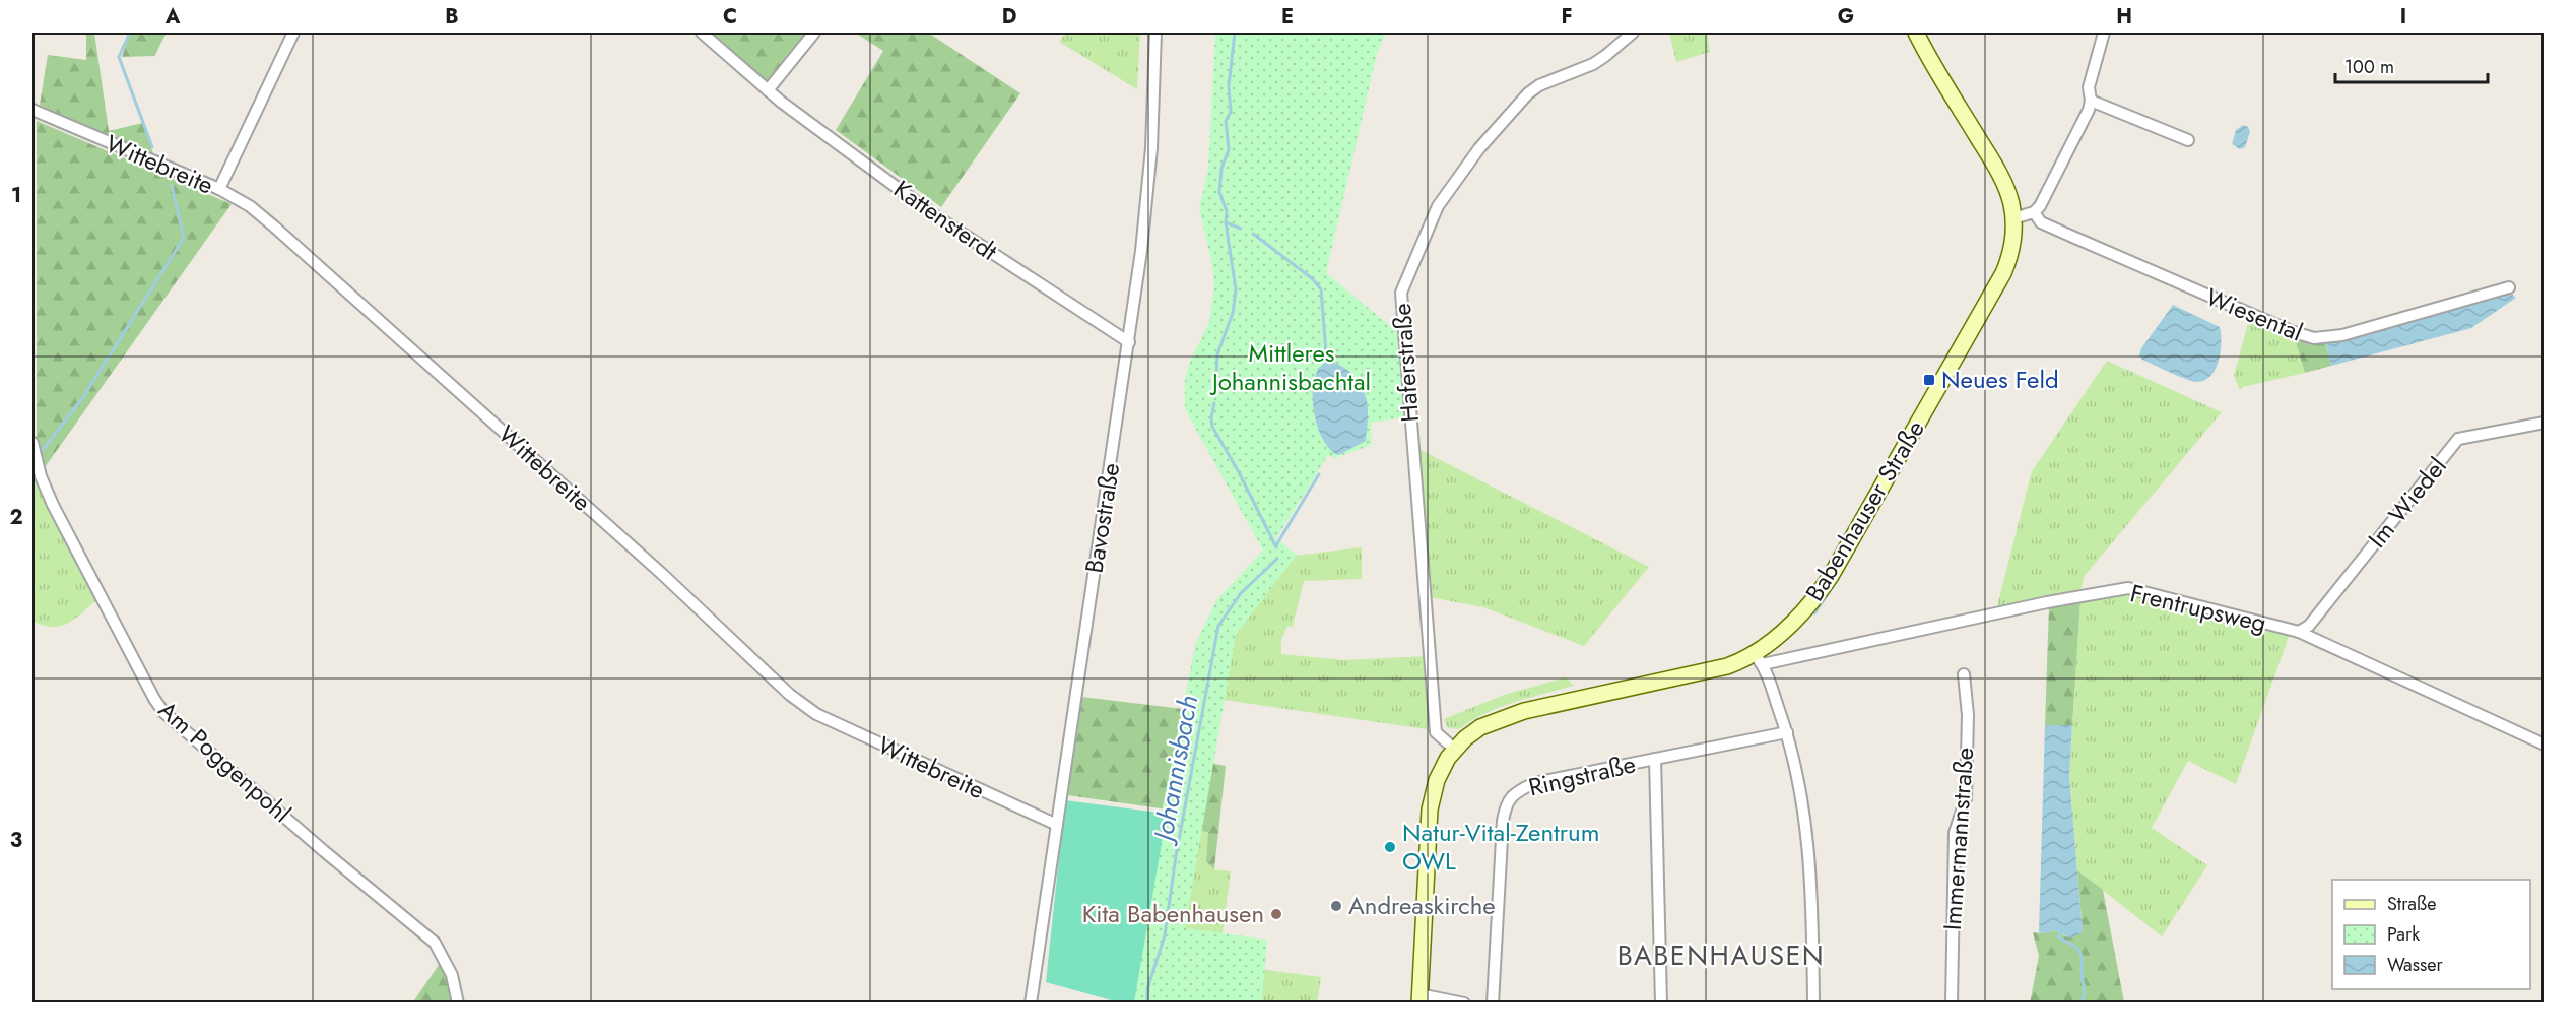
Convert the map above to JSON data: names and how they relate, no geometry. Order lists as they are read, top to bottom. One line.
{"streets":{"main road":["Babenhauser Straße"],"street":["Wittebreite","Kattensterdt","Wiesental","Haferstraße","Im Wiedel","Bavostraße","Frentrupsweg","Am Poggenpohl","Ringstraße","Immermannstraße"]},"crossings":[["Wittebreite","Bavostraße"],["Kattensterdt","Bavostraße"],["Haferstraße","Babenhauser Straße"],["Im Wiedel","Frentrupsweg"],["Babenhauser Straße","Frentrupsweg"]],"districts":["BABENHAUSEN"],"water":["Johannisbach"],"parks":["Mittleres Johannisbachtal"],"places":{"transit":["Neues Feld"],"other":["Natur-Vital-Zentrum OWL","Andreaskirche","Kita Babenhausen"]},"legend":["Straße","Park","Wasser"],"scale_bar":"100 m","grid":{"columns":["A","B","C","D","E","F","G","H","I"],"rows":["1","2","3"]}}
